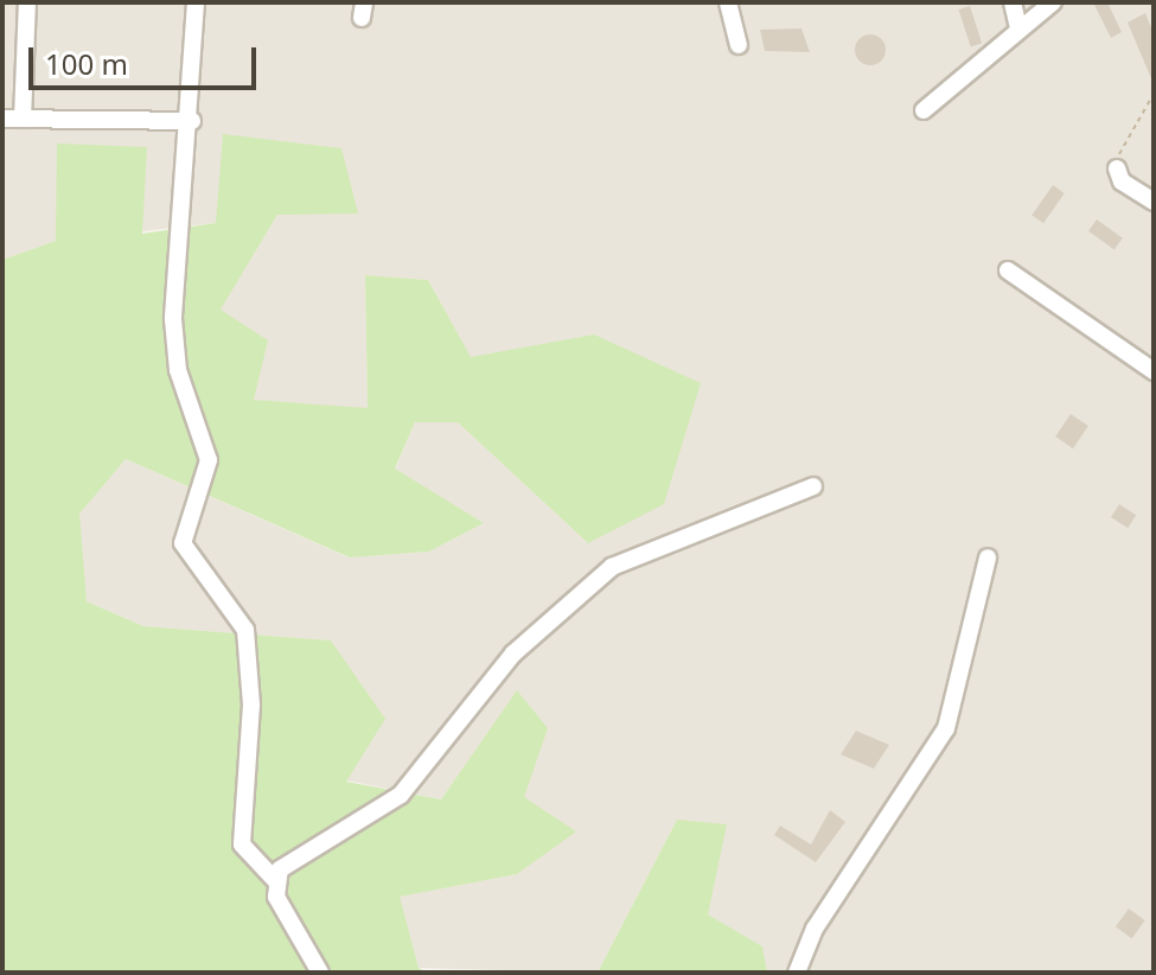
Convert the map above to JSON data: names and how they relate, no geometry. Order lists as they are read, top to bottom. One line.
{"scale_bar":"100 m"}
